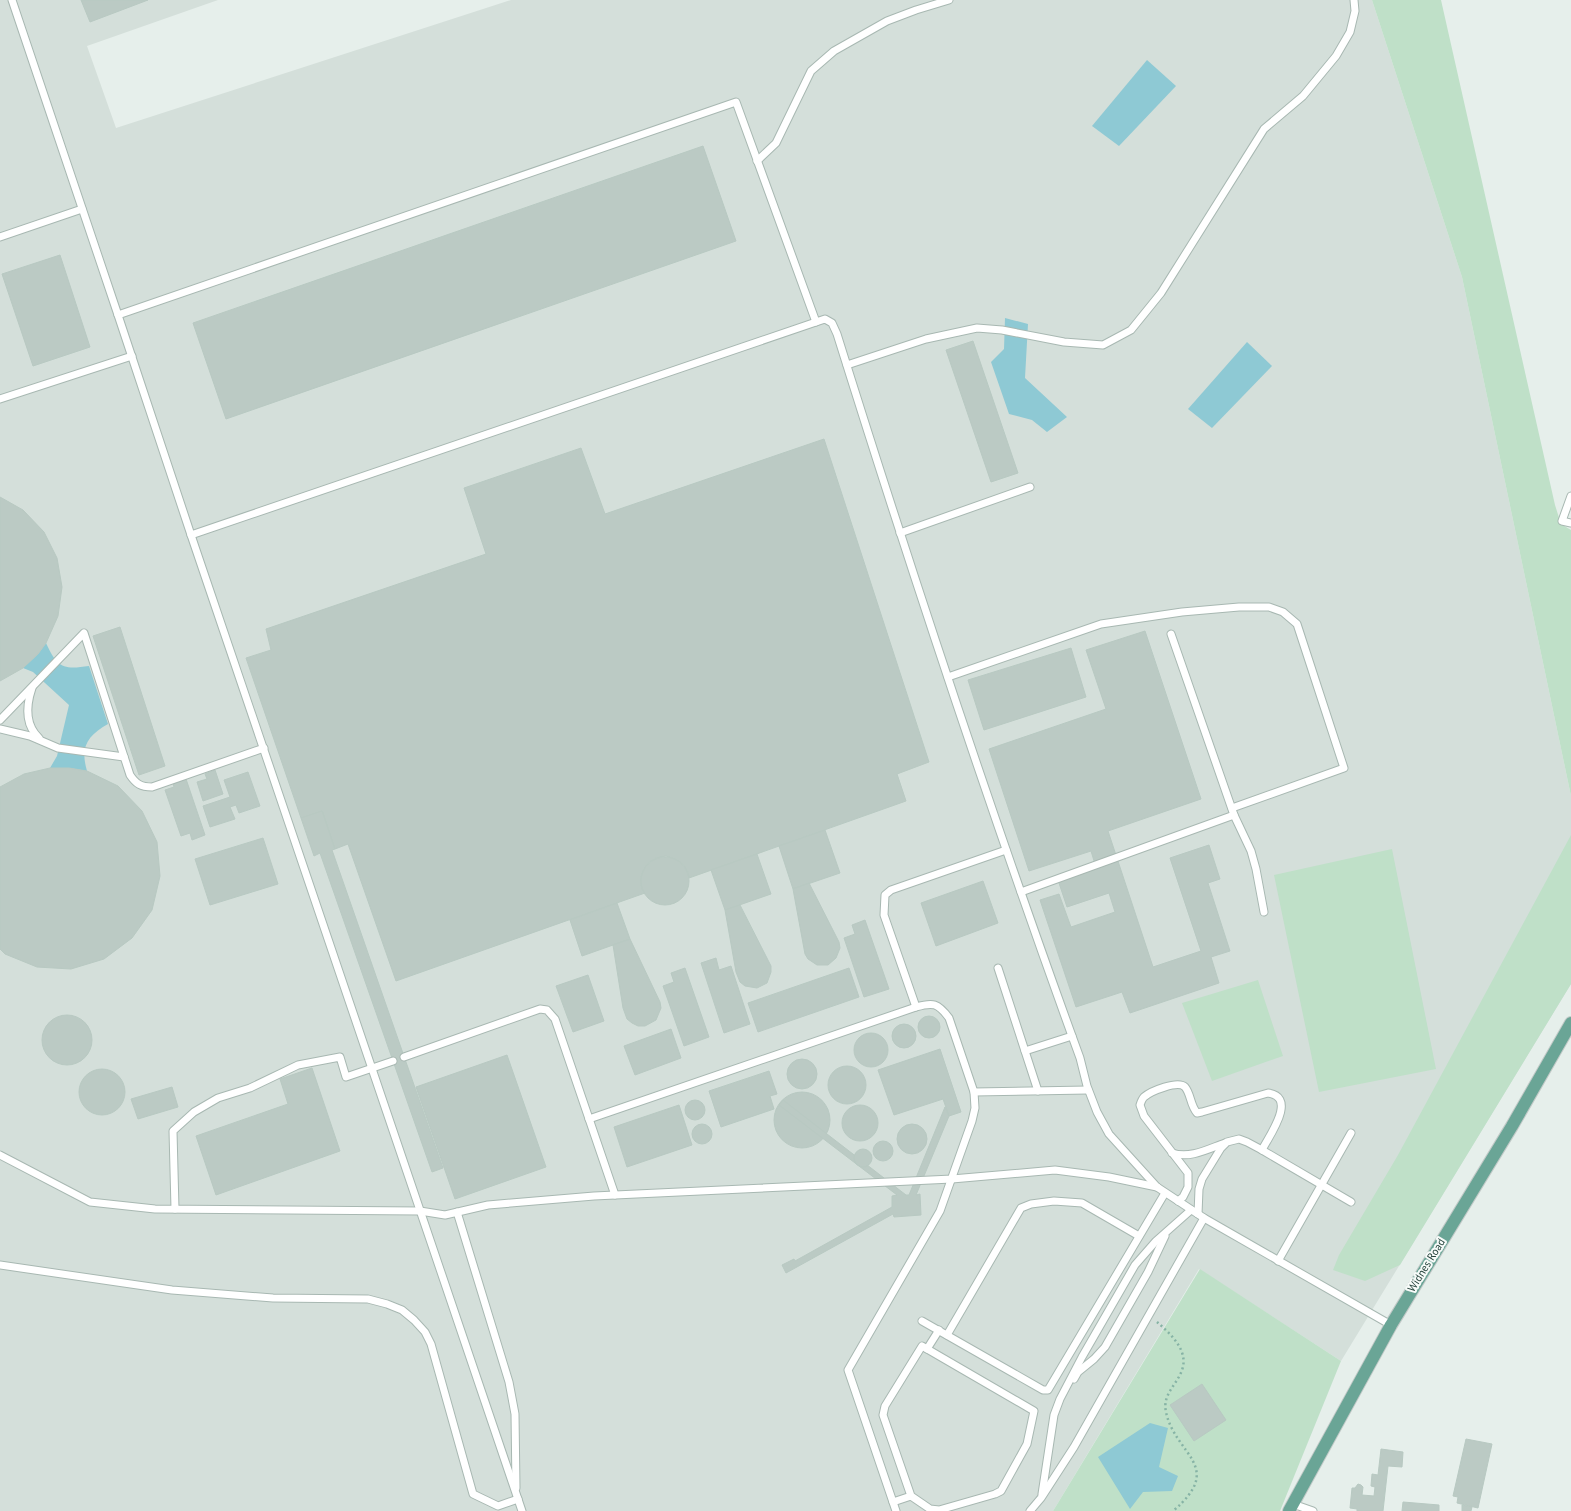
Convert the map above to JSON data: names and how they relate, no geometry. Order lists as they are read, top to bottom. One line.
{"streets":{"main road":["Widnes Road"]}}
